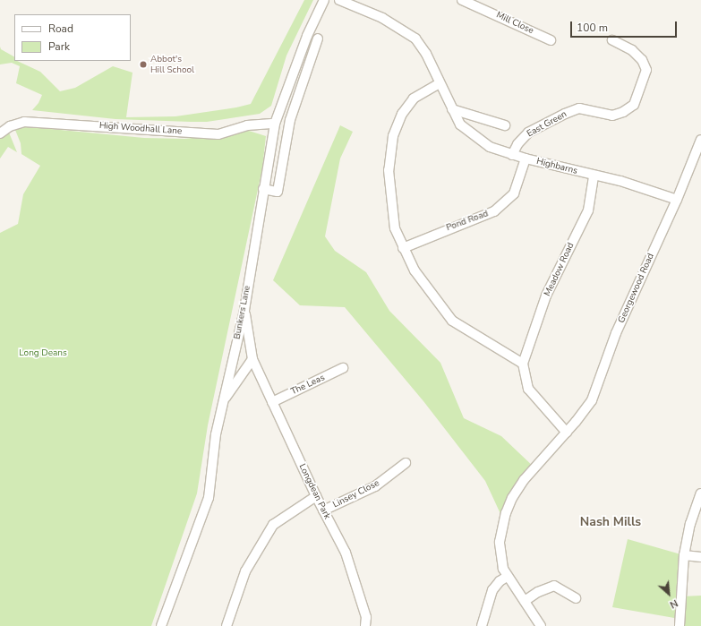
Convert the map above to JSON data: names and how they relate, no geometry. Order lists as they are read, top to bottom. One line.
{"streets":{"street":["Mill Close","East Green","High Woodhall Lane","Highbarns","Pond Road","Meadow Road","Georgewood Road","Bunkers Lane","The Leas","Longdean Park","Linsey Close"]},"crossings":[["East Green","Highbarns"],["High Woodhall Lane","Bunkers Lane"],["Highbarns","Pond Road"],["Highbarns","Meadow Road"],["Highbarns","Georgewood Road"],["Bunkers Lane","Longdean Park"],["The Leas","Longdean Park"],["Longdean Park","Linsey Close"]],"districts":["Nash Mills"],"parks":["Long Deans"],"places":["Abbot's Hill School"],"legend":["Road","Park"],"scale_bar":"100 m","north":"bottom right"}
